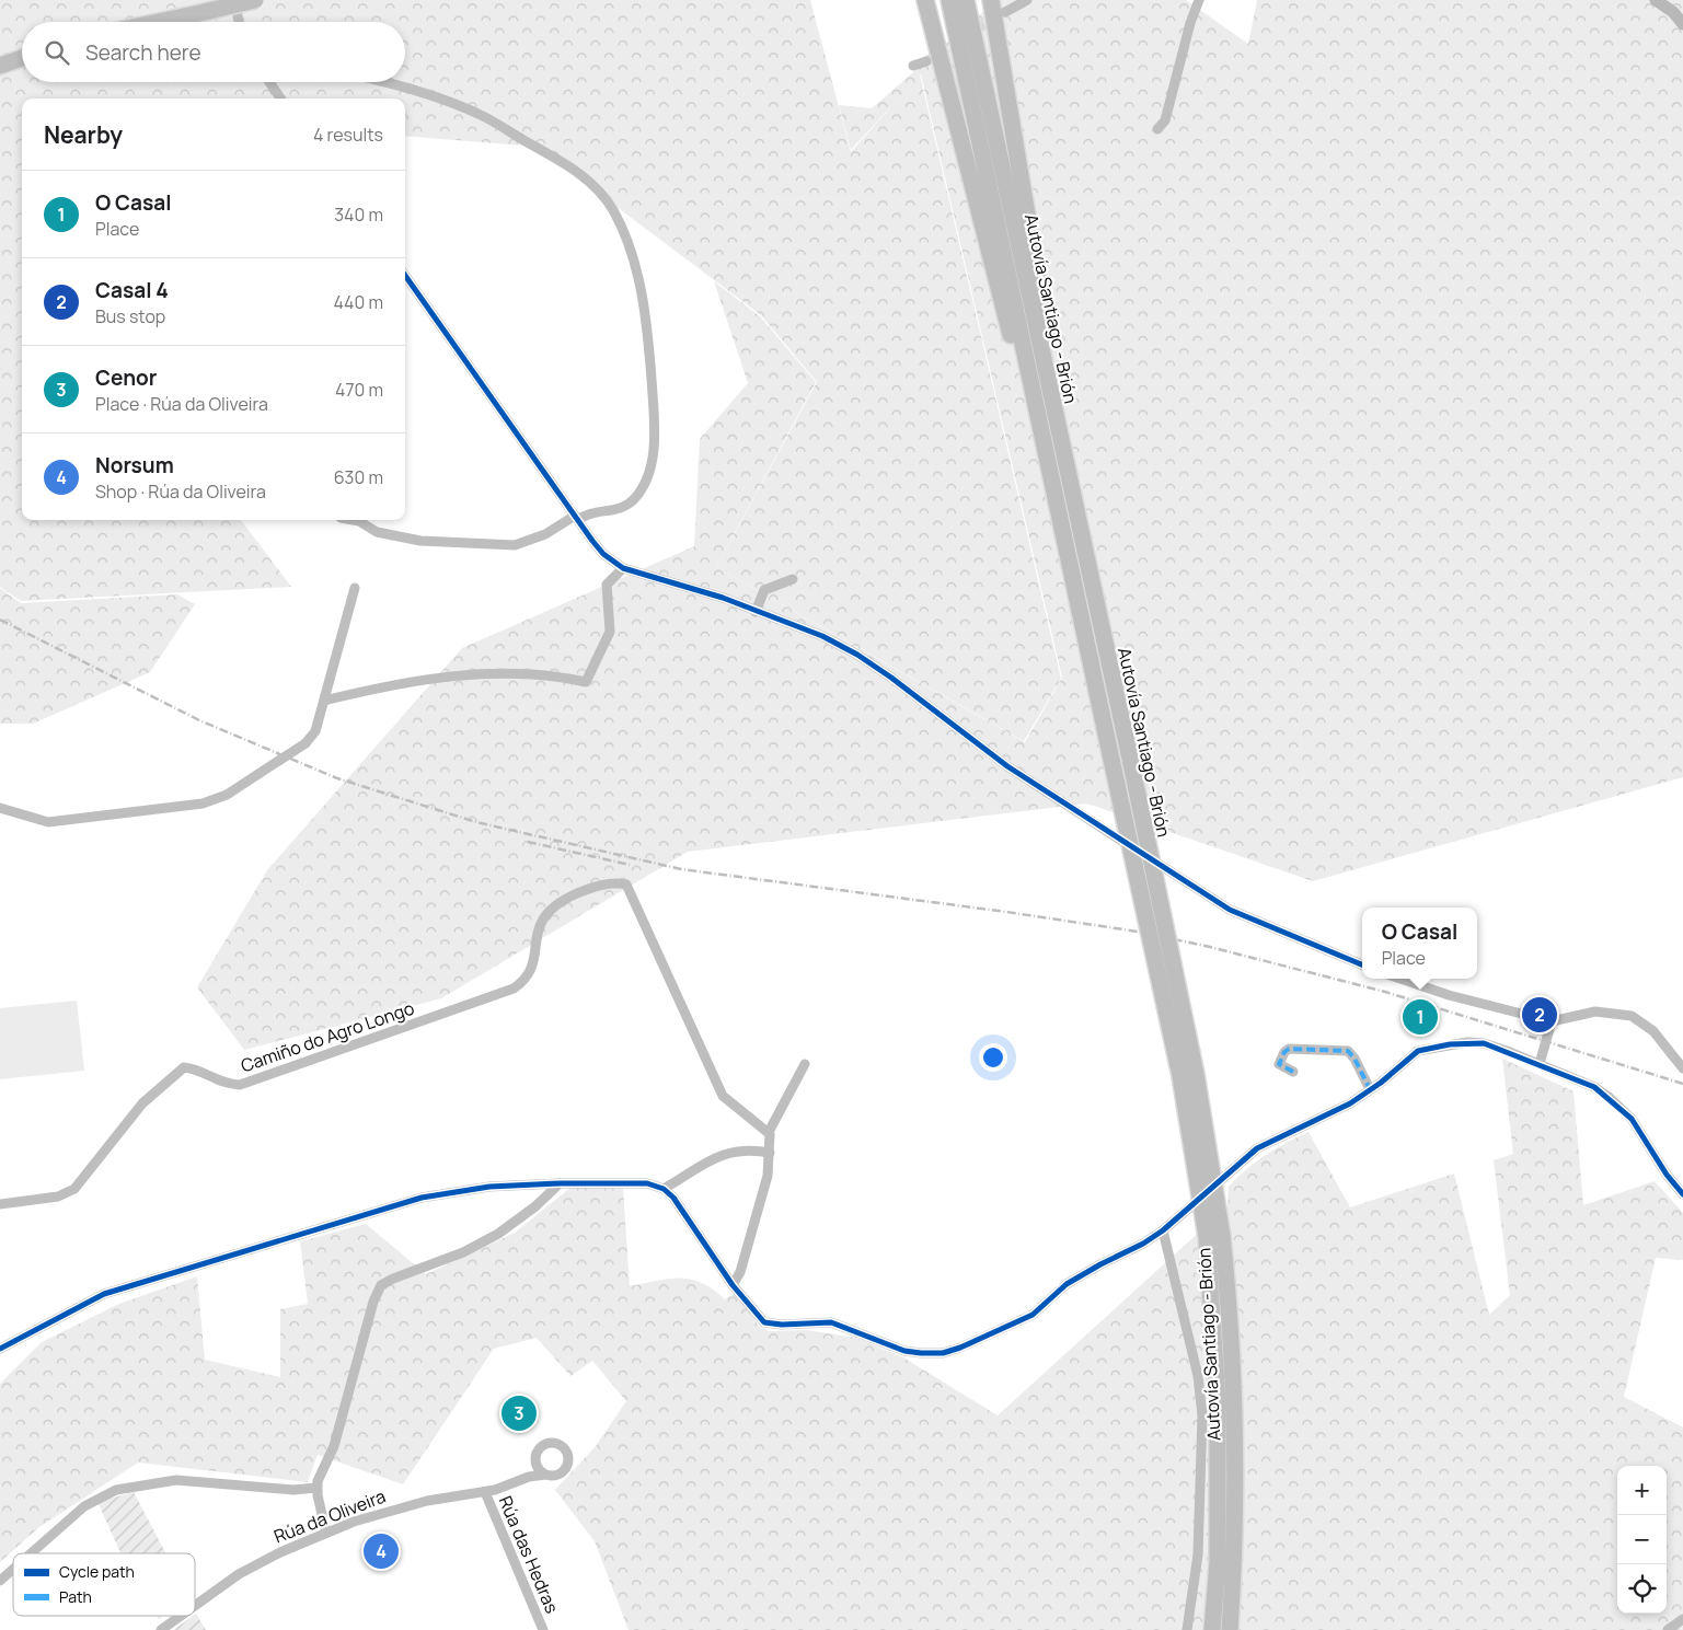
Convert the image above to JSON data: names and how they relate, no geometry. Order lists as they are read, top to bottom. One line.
{"streets":{"highway":["Autovía Santiago - Brión"],"street":["Camiño do Agro Longo","Rúa da Oliveira","Rúa das Hedras"]},"crossings":[["Rúa da Oliveira","Rúa das Hedras"]],"legend":["Cycle path","Path"],"page":{"search":"Search here","heading":["Nearby","4 results"],"list":[{"mark":"1","name":"O Casal","note":"Place","value":"340 m"},{"mark":"2","name":"Casal 4","note":"Bus stop","value":"440 m"},{"mark":"3","name":"Cenor","note":"Place · Rúa da Oliveira","value":"470 m"},{"mark":"4","name":"Norsum","note":"Shop · Rúa da Oliveira","value":"630 m"}],"popup":["O Casal","Place"],"pins":["2","1","3","4"],"map_buttons":["+","−"]}}
